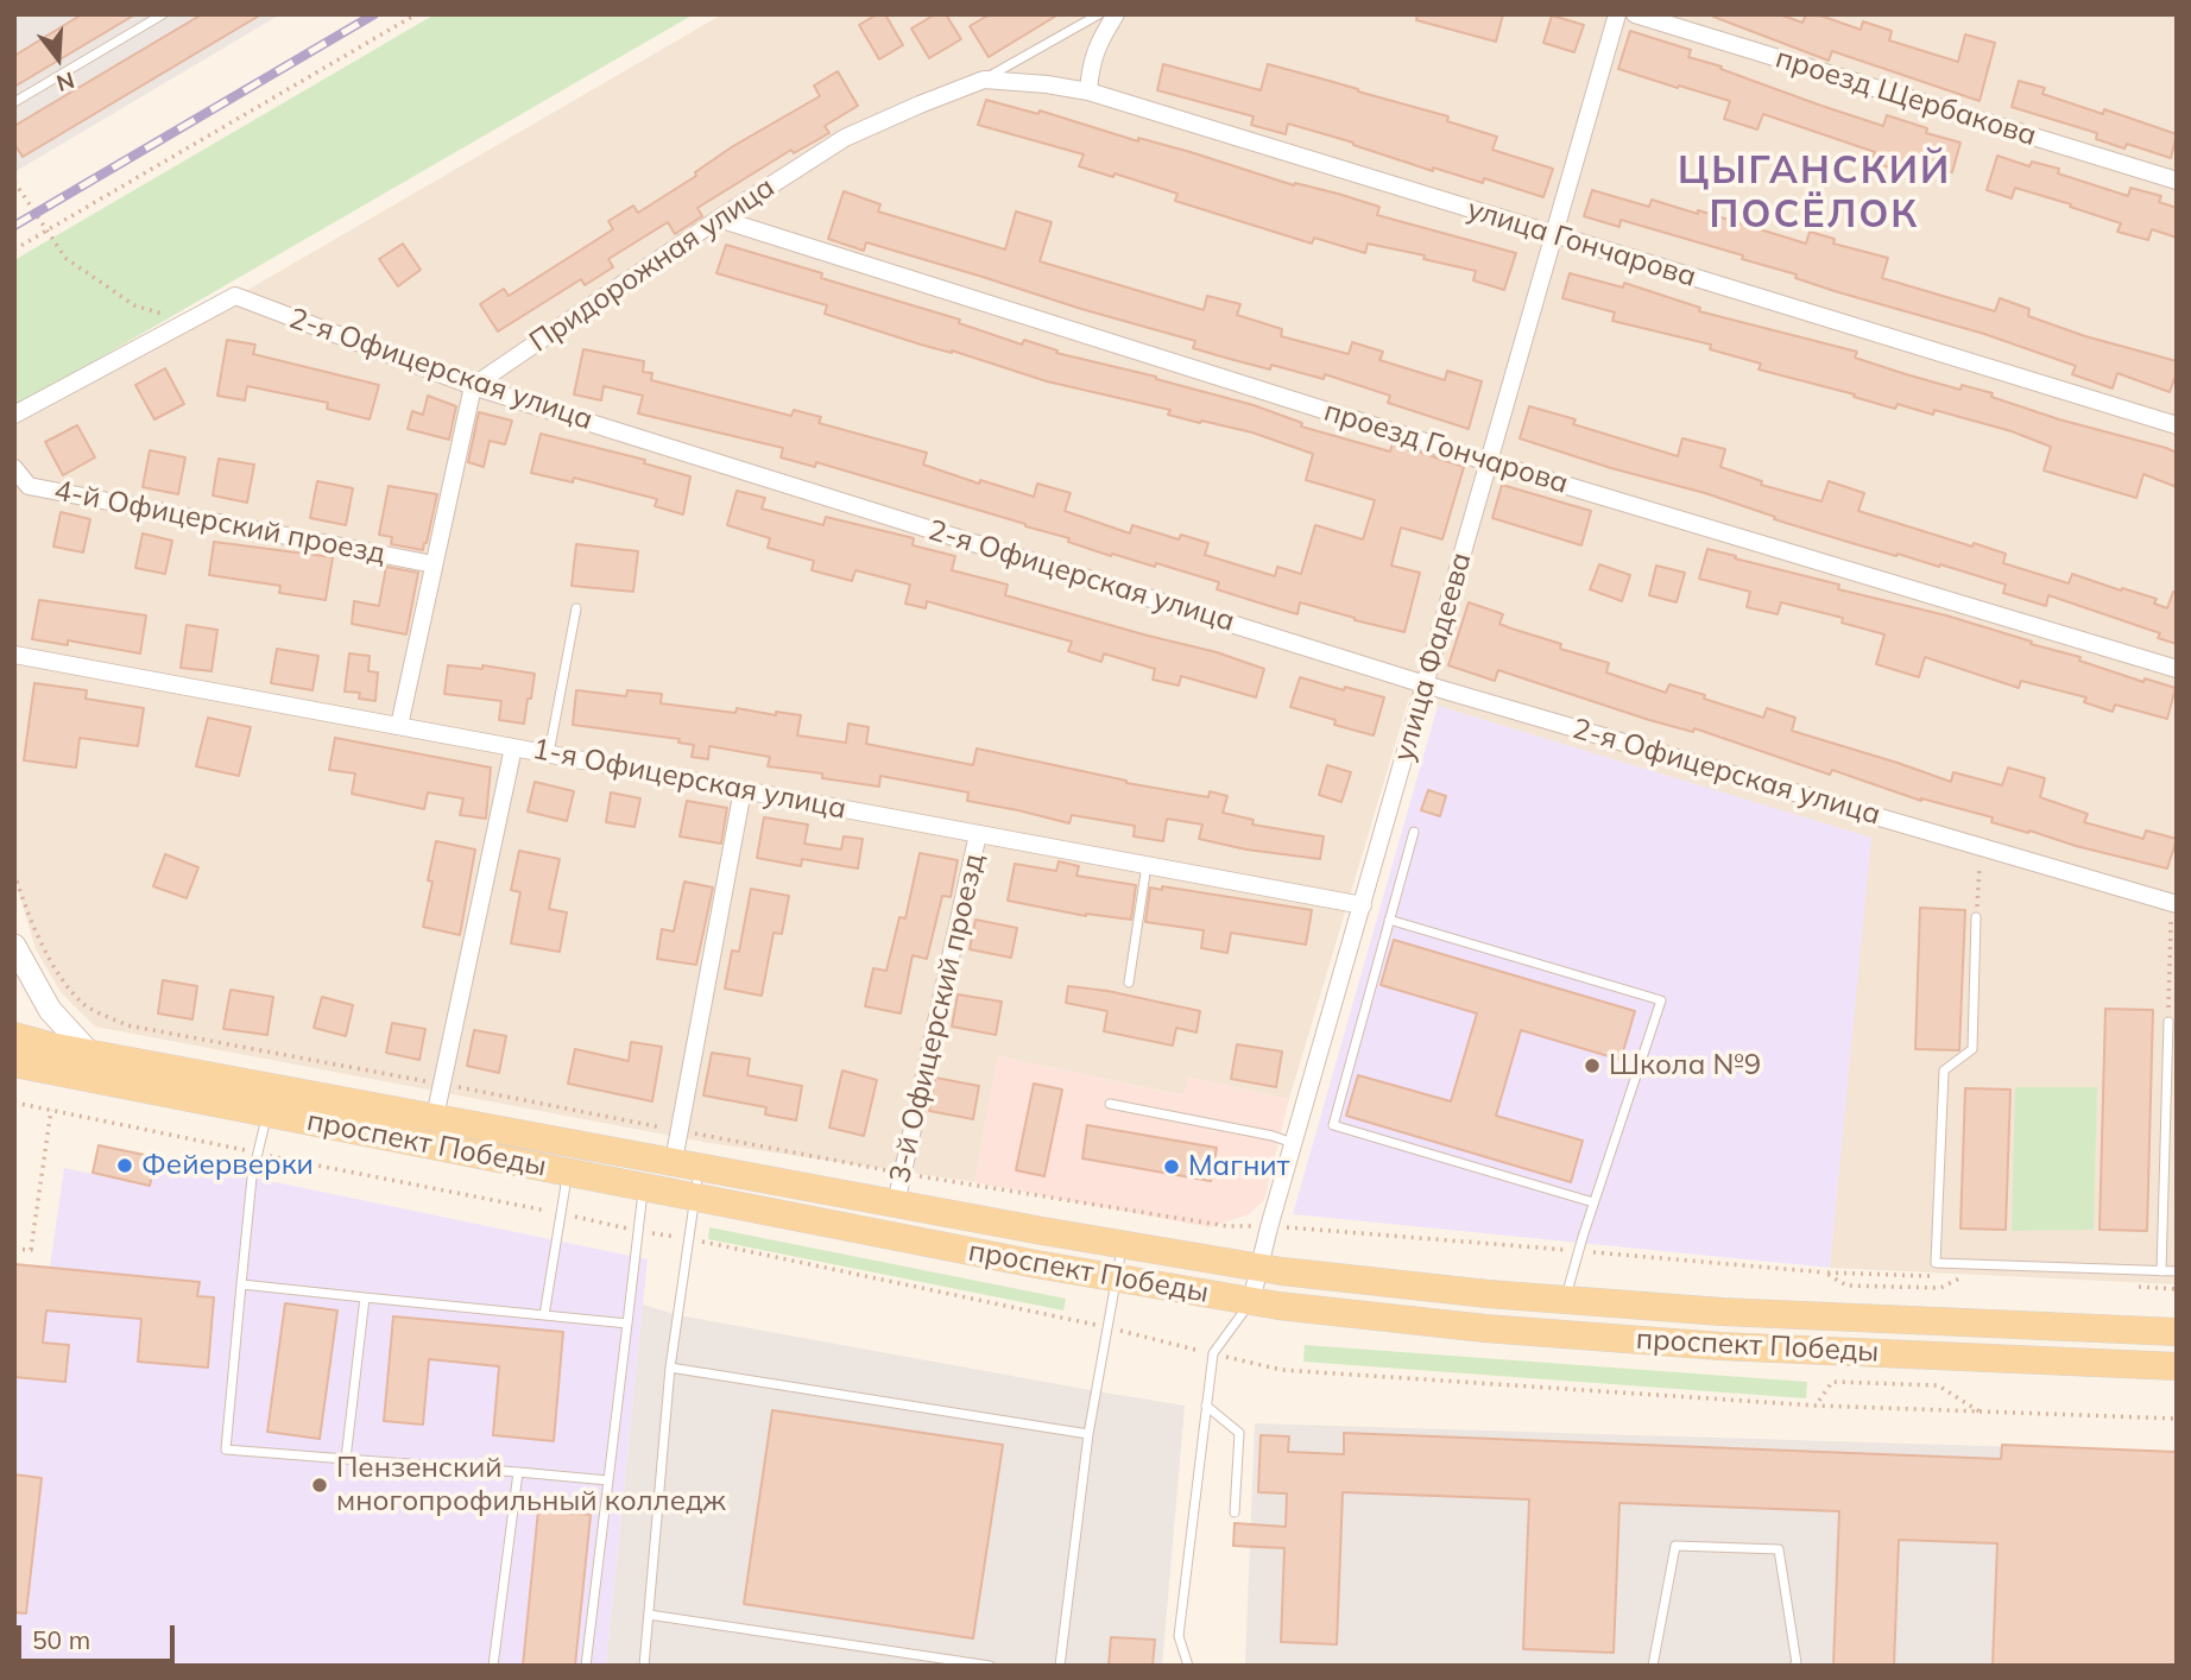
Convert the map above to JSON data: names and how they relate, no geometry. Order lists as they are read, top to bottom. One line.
{"streets":{"main road":["проспект Победы"],"street":["проезд Щербакова","улица Гончарова","Придорожная улица","2-я Офицерская улица","проезд Гончарова","4-й Офицерский проезд","улица Фадеева","1-я Офицерская улица","3-й Офицерский проезд"]},"crossings":[["улица Гончарова","Придорожная улица"],["улица Гончарова","улица Фадеева"],["Придорожная улица","2-я Офицерская улица"],["Придорожная улица","проезд Гончарова"],["2-я Офицерская улица","улица Фадеева"],["проезд Гончарова","улица Фадеева"],["улица Фадеева","1-я Офицерская улица"],["улица Фадеева","проспект Победы"],["1-я Офицерская улица","3-й Офицерский проезд"],["3-й Офицерский проезд","проспект Победы"]],"districts":["ЦЫГАНСКИЙ ПОСЁЛОК"],"places":["Школа №9","Фейерверки","Магнит","Пензенский многопрофильный колледж"],"scale_bar":"50 m","north":"bottom"}
